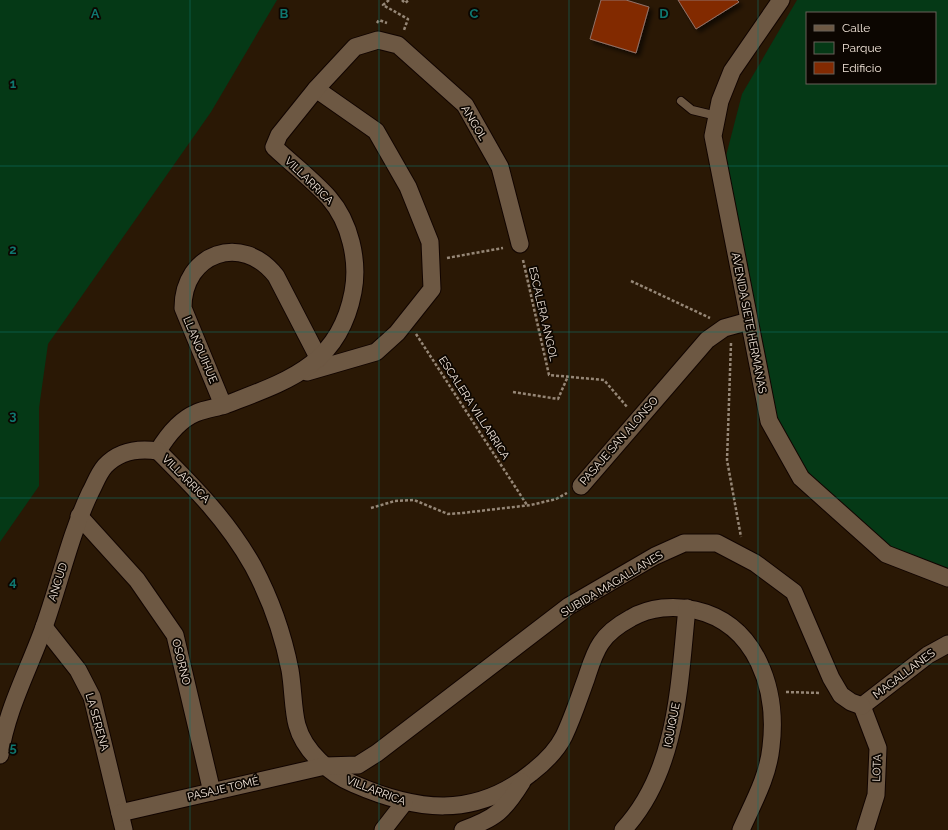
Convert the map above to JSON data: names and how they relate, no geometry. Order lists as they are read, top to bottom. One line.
{"streets":{"street":["ANGOL","VILLARRICA","AVENIDA SIETE HERMANAS","LLANQUIHUE","PASAJE SAN ALONSO","ANCUD","SUBIDA MAGALLANES","OSORNO","MAGALLANES","LA SERENA","IQUIQUE","LOTA","PASAJE TOMÉ"],"path":["ESCALERA ANGOL","ESCALERA VILLARRICA"]},"crossings":[["ANGOL","VILLARRICA"],["ANGOL","ESCALERA ANGOL"],["VILLARRICA","LLANQUIHUE"],["VILLARRICA","ANCUD"],["VILLARRICA","SUBIDA MAGALLANES"],["VILLARRICA","IQUIQUE"],["VILLARRICA","PASAJE TOMÉ"],["ESCALERA ANGOL","PASAJE SAN ALONSO"],["AVENIDA SIETE HERMANAS","PASAJE SAN ALONSO"],["ESCALERA VILLARRICA","PASAJE SAN ALONSO"],["ANCUD","OSORNO"],["ANCUD","LA SERENA"],["SUBIDA MAGALLANES","PASAJE TOMÉ"],["OSORNO","PASAJE TOMÉ"],["MAGALLANES","LOTA"],["LA SERENA","PASAJE TOMÉ"]],"legend":["Calle","Parque","Edificio"],"grid":{"columns":["A","B","C","D"],"rows":["1","2","3","4","5"]}}
